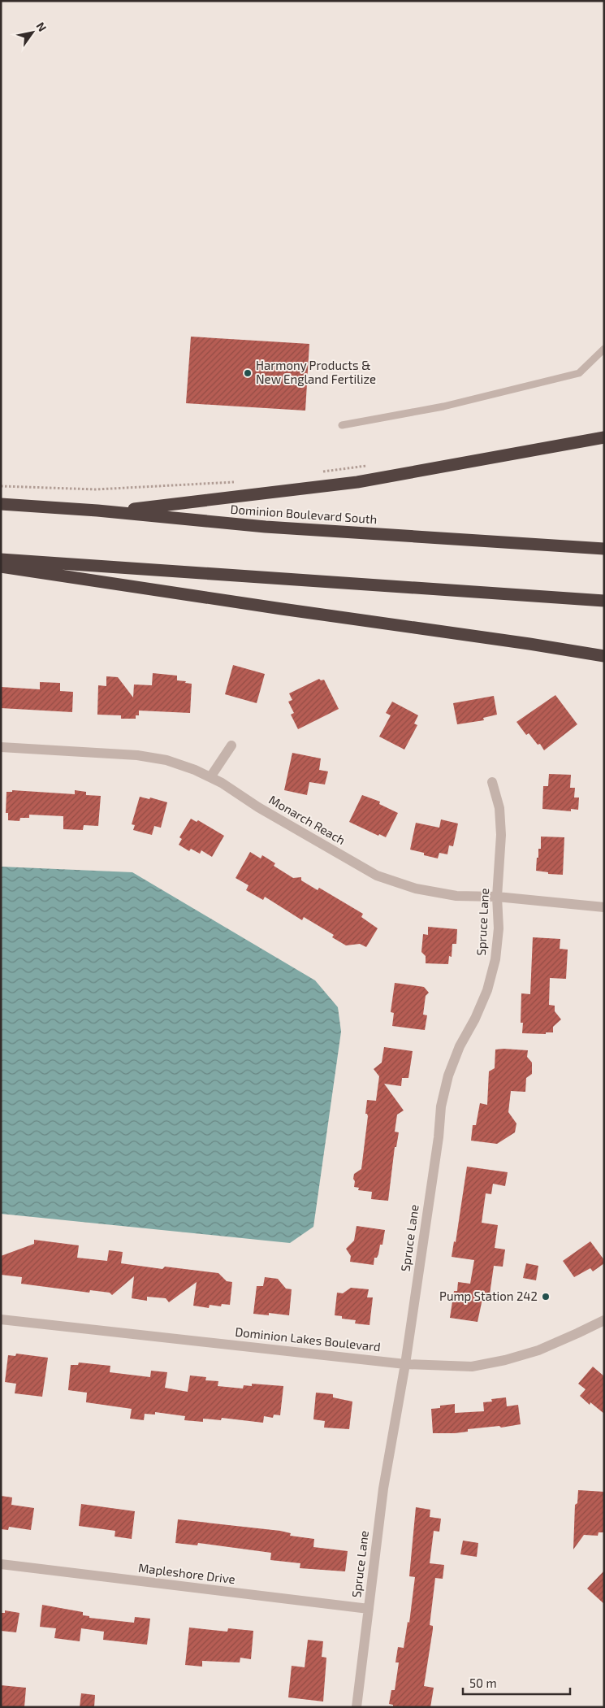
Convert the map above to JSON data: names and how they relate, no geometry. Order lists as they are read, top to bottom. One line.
{"streets":{"highway":["Dominion Boulevard South"],"street":["Monarch Reach","Spruce Lane","Dominion Lakes Boulevard","Mapleshore Drive"]},"crossings":[["Monarch Reach","Spruce Lane"],["Spruce Lane","Dominion Lakes Boulevard"],["Spruce Lane","Mapleshore Drive"]],"places":["Harmony Products & New England Fertilize","Pump Station 242"],"scale_bar":"50 m","north":"top right"}
